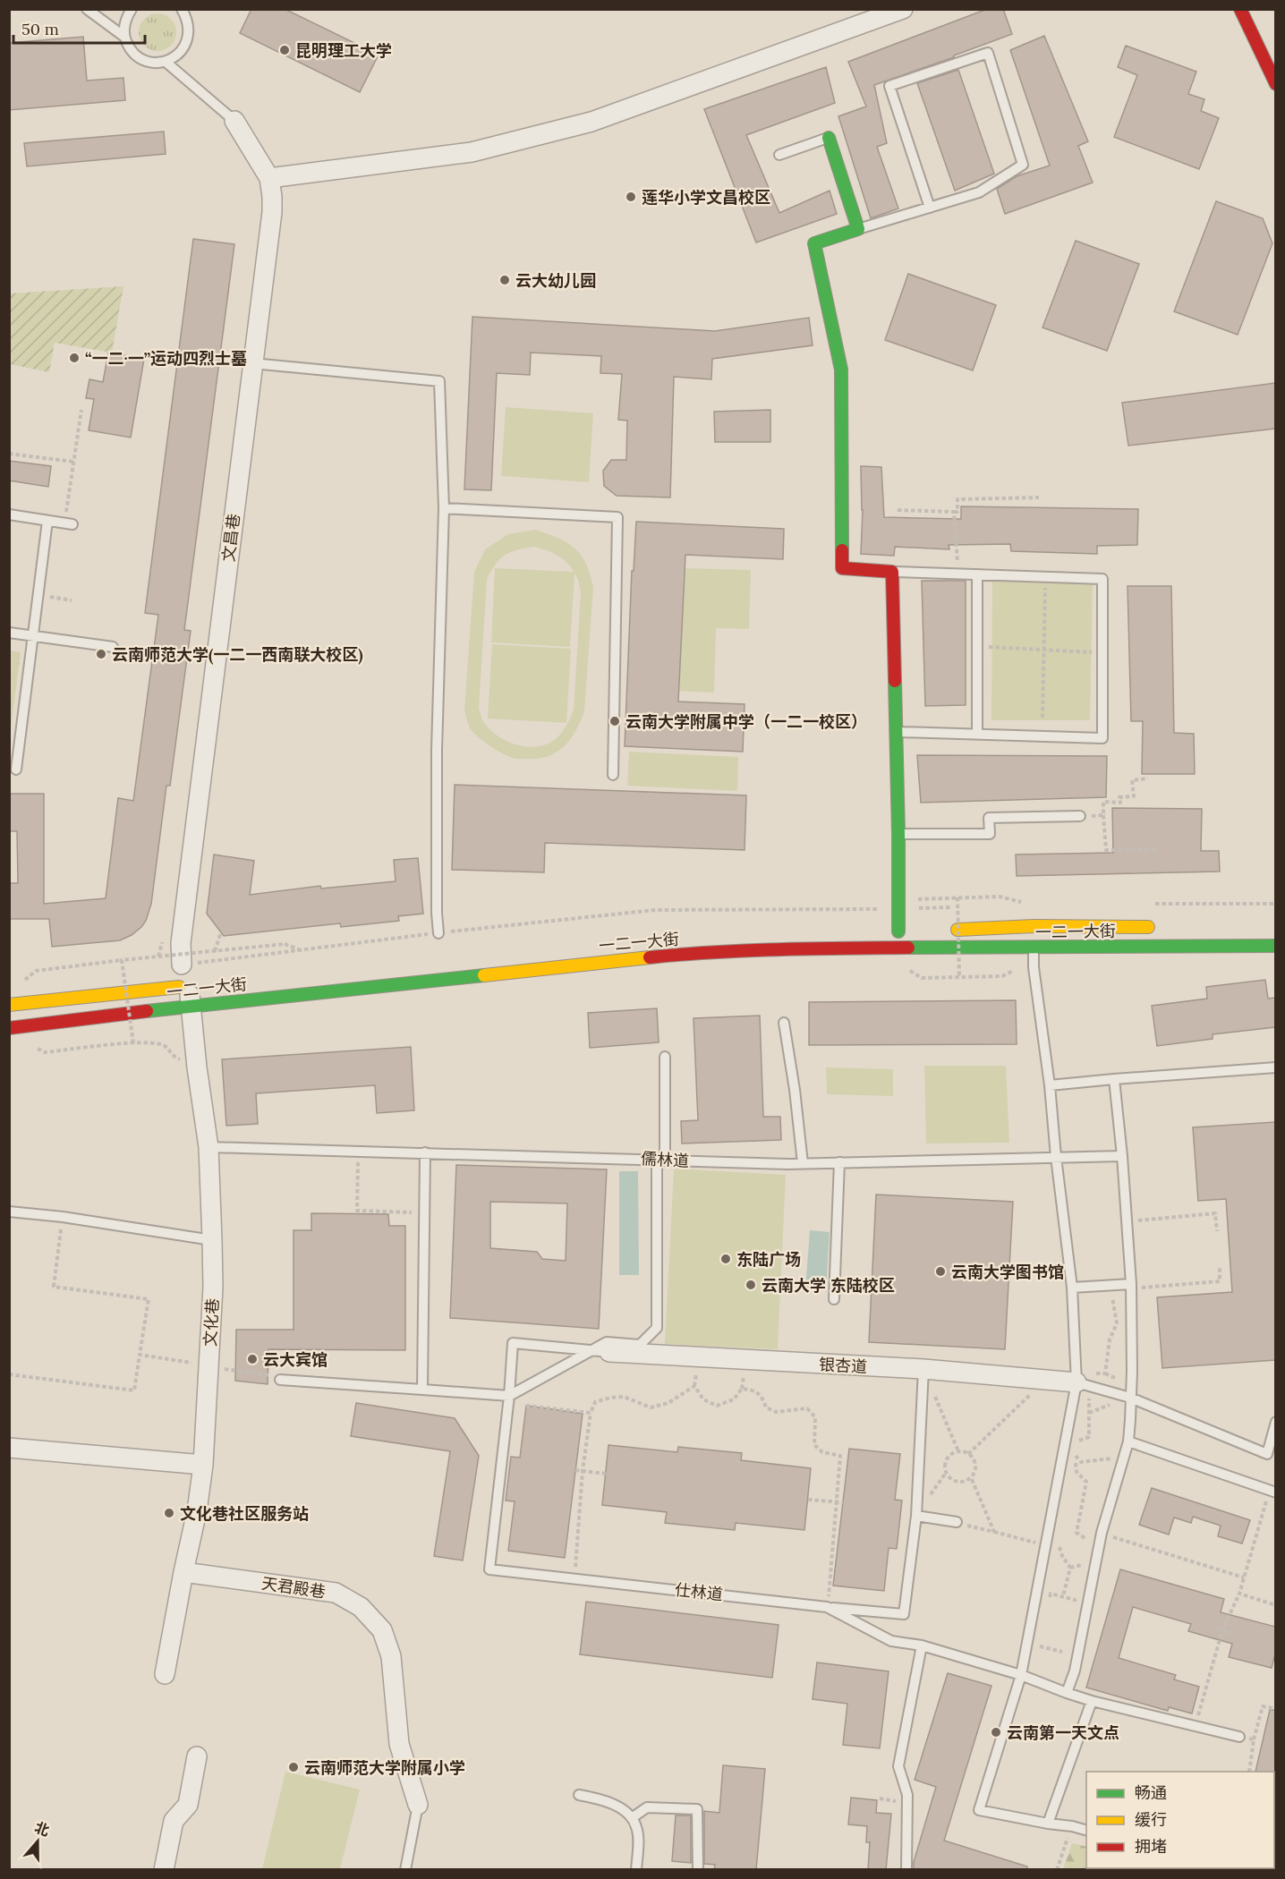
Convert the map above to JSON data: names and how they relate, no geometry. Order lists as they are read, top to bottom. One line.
{"streets":{"main road":["一二一大街"],"street":["文昌巷","文化巷","银杏道","天君殿巷"],"lane":["儒林道","仕林道"]},"crossings":[["一二一大街","文化巷"],["儒林道","文化巷"]],"places":["昆明理工大学","莲华小学文昌校区","云大幼儿园","“一二·一”运动四烈士墓","云南师范大学(一二一西南联大校区)","云南大学附属中学（一二一校区）","东陆广场","云南大学图书馆","云南大学 东陆校区","云大宾馆","文化巷社区服务站","云南第一天文点","云南师范大学附属小学"],"legend":["畅通","缓行","拥堵"],"scale_bar":"50 m","north":"top"}
